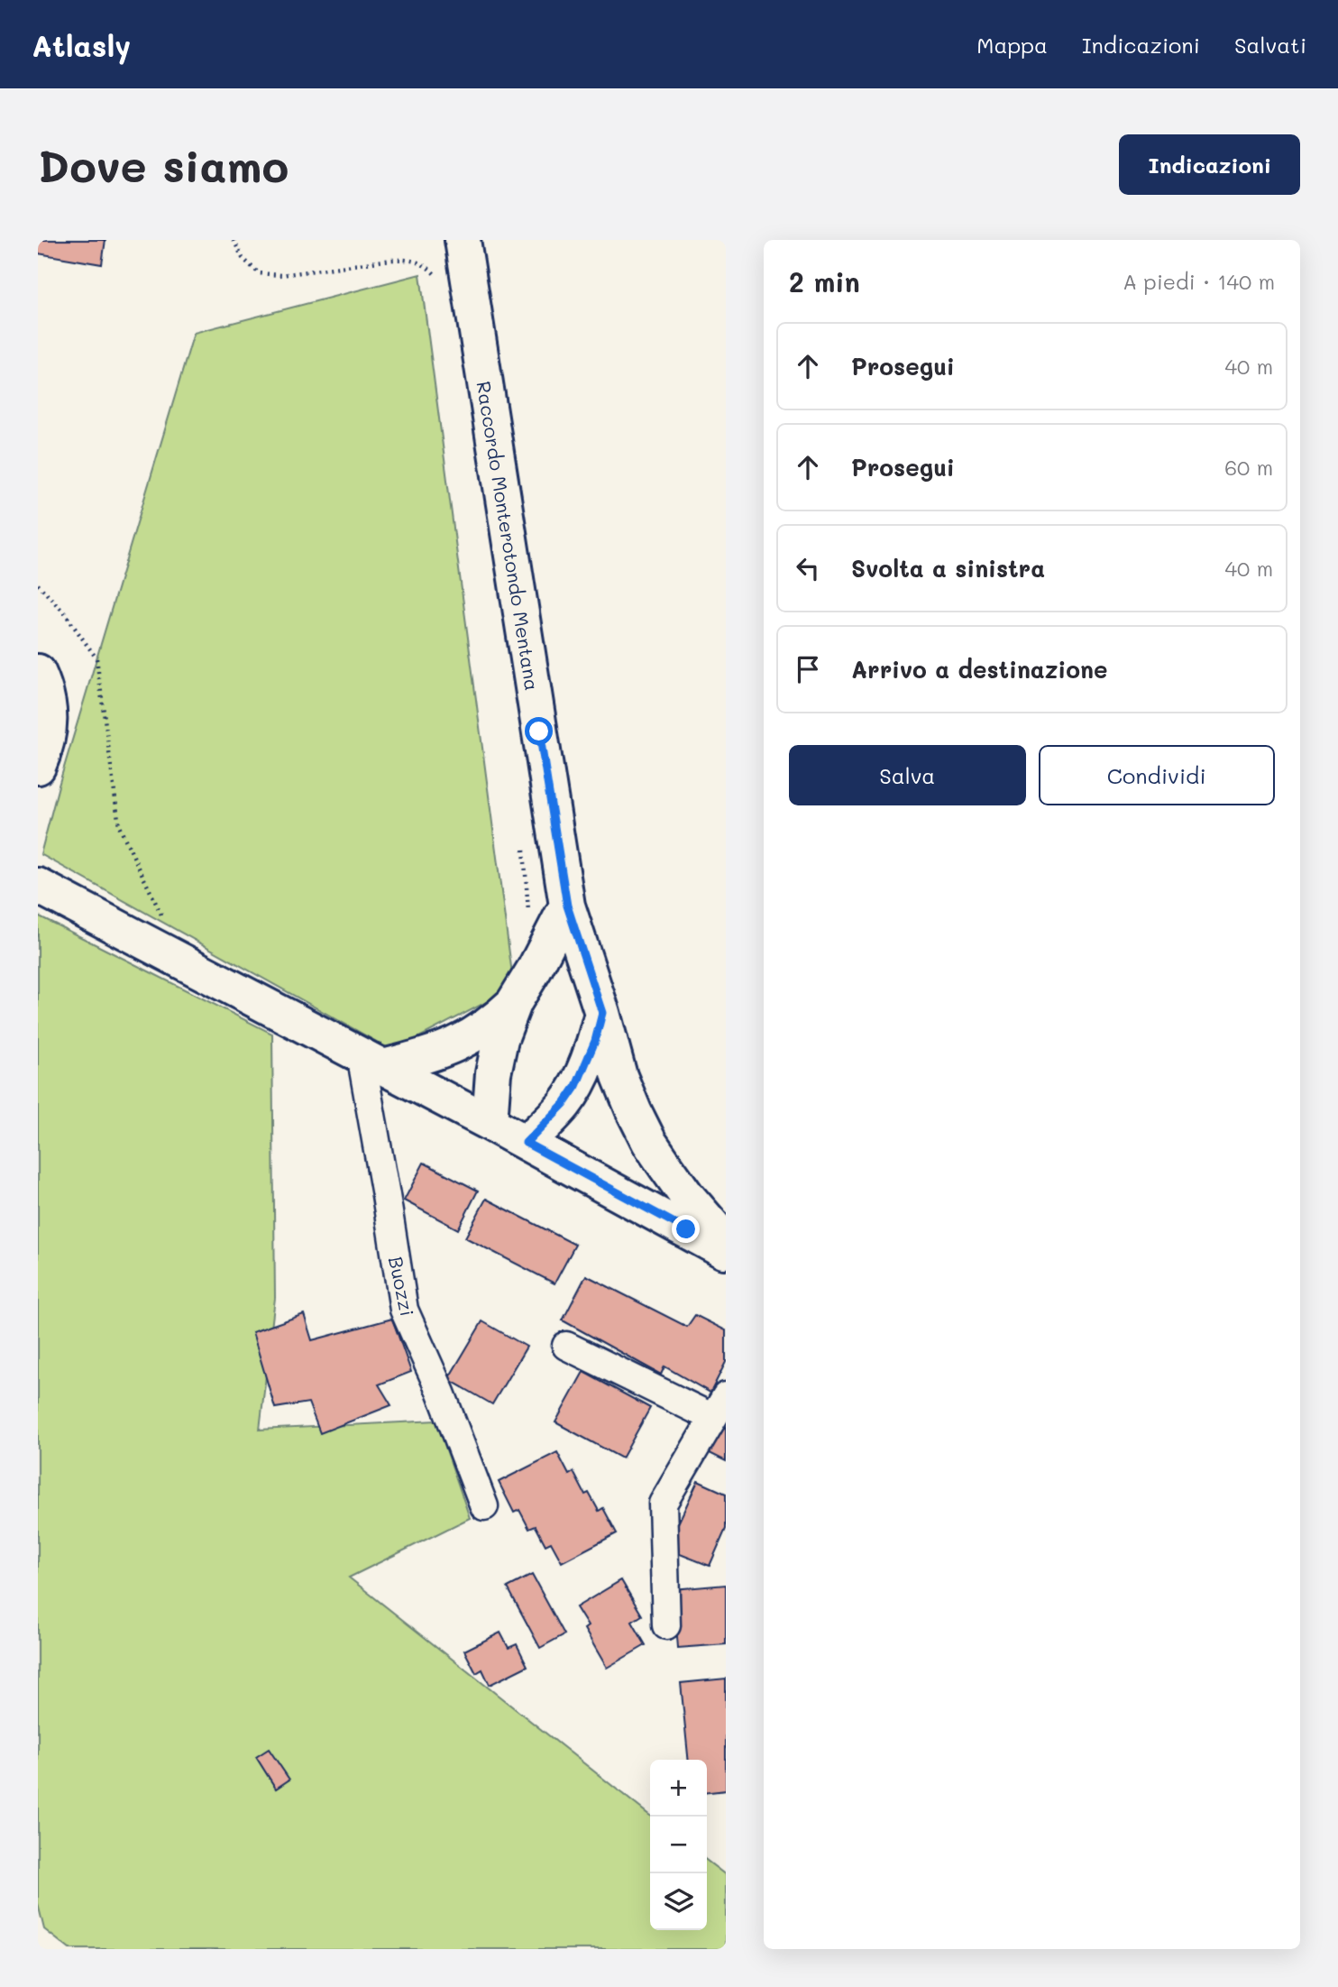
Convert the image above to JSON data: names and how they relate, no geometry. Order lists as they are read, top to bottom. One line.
{"streets":{"main road":["Raccordo Monterotondo Mentana"],"street":["Buozzi"]},"page":{"header":"Atlasly","nav":["Mappa","Indicazioni","Salvati"],"buttons":["Indicazioni",["Salva","Condividi"]],"title":"Dove siamo","heading":["2 min","A piedi · 140 m"],"list":[["Prosegui","40 m"],["Prosegui","60 m"],["Svolta a sinistra","40 m"],"Arrivo a destinazione"],"map_buttons":["+","−"]}}
